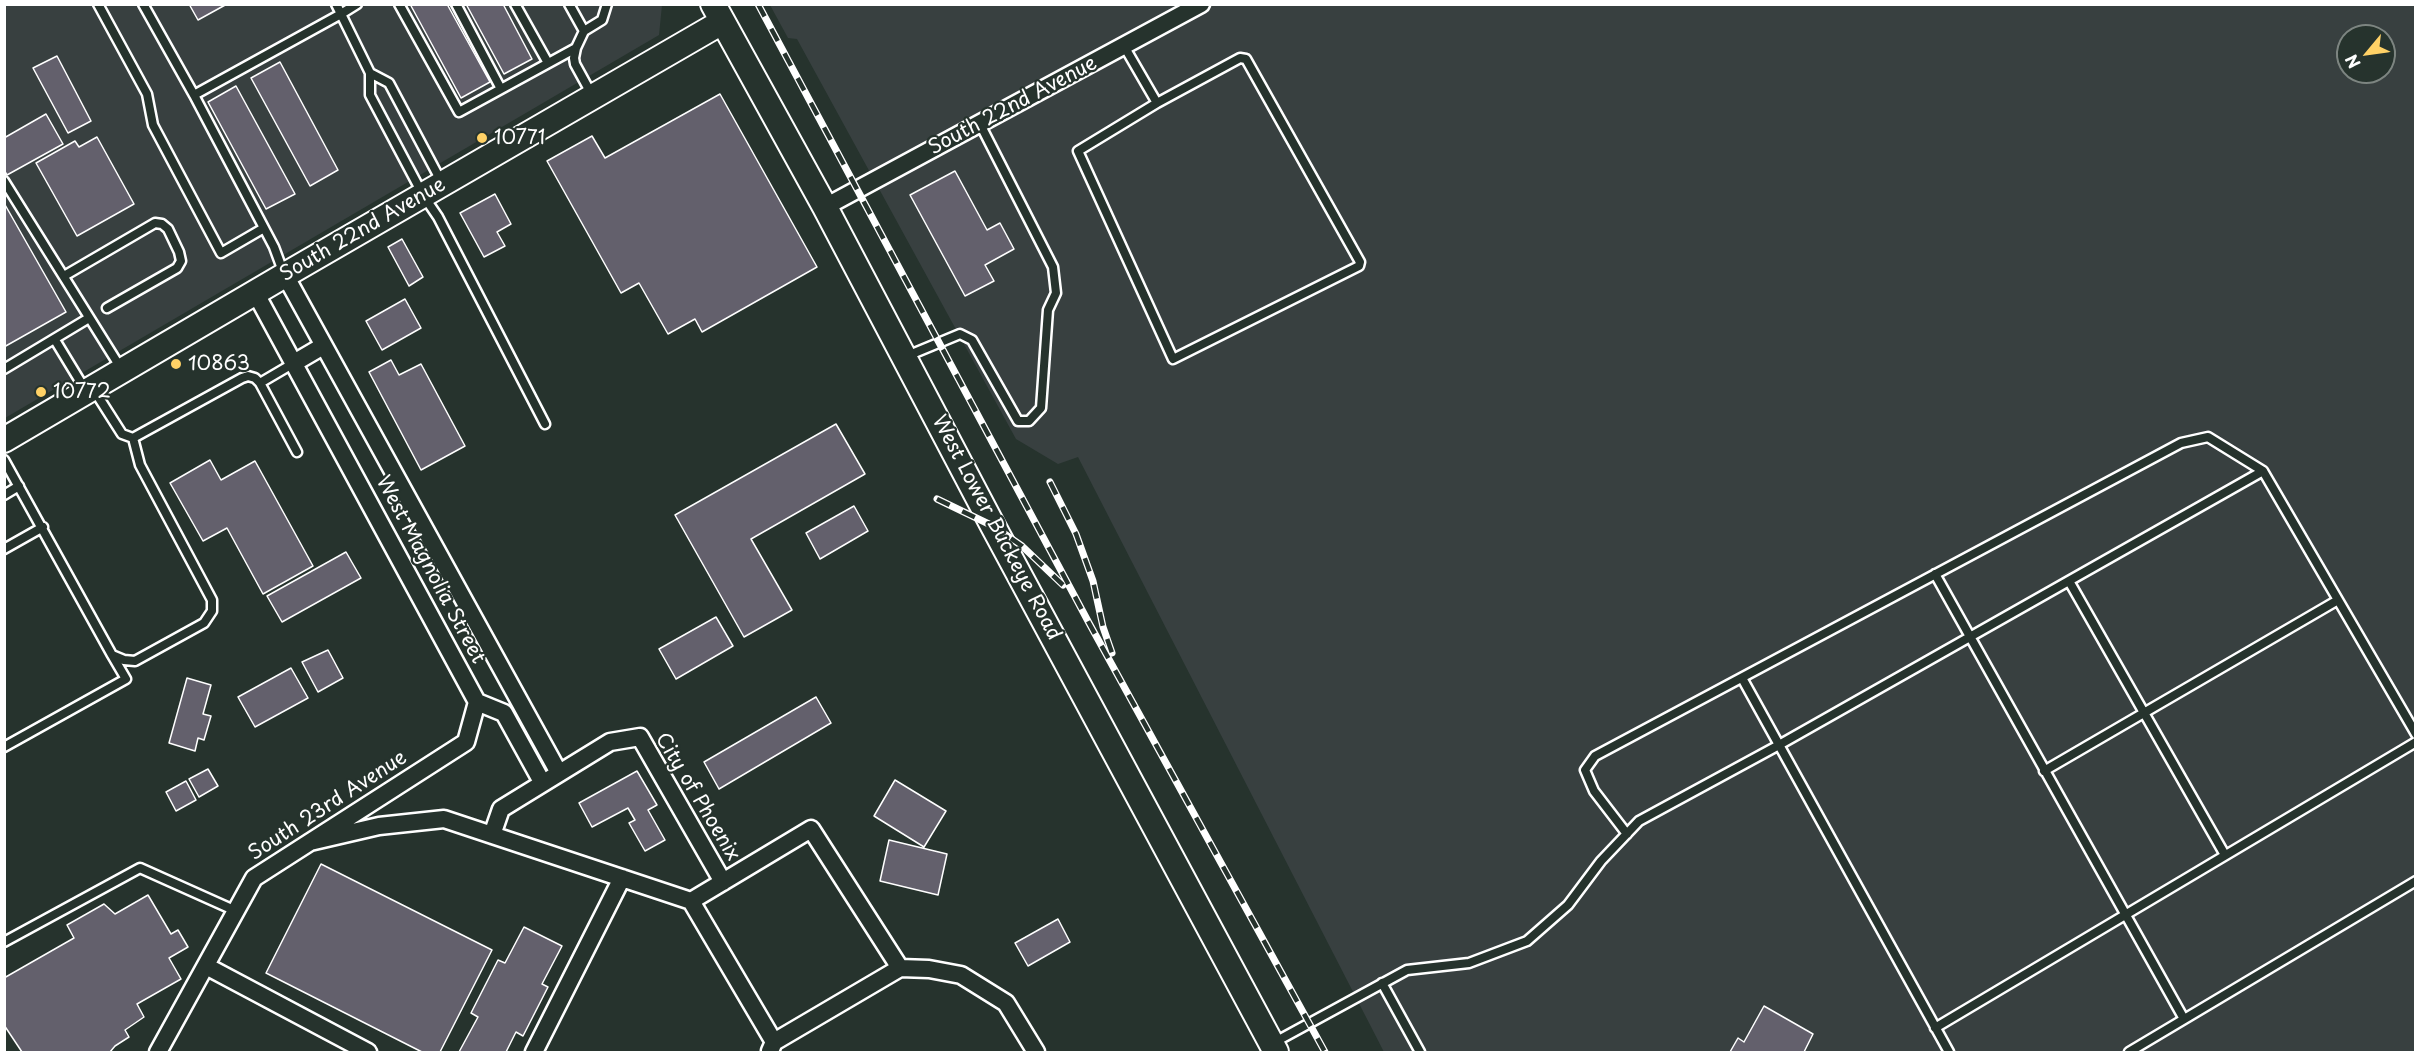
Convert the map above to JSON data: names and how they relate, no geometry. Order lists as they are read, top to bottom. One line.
{"streets":{"main road":["South 22nd Avenue","West Lower Buckeye Road"],"street":["West Magnolia Street","City of Phoenix","South 23rd Avenue"]},"crossings":[["South 22nd Avenue","West Lower Buckeye Road"],["South 22nd Avenue","West Magnolia Street"],["West Magnolia Street","City of Phoenix"],["West Magnolia Street","South 23rd Avenue"]],"places":["10771","10863","10772"],"north":"bottom left"}
